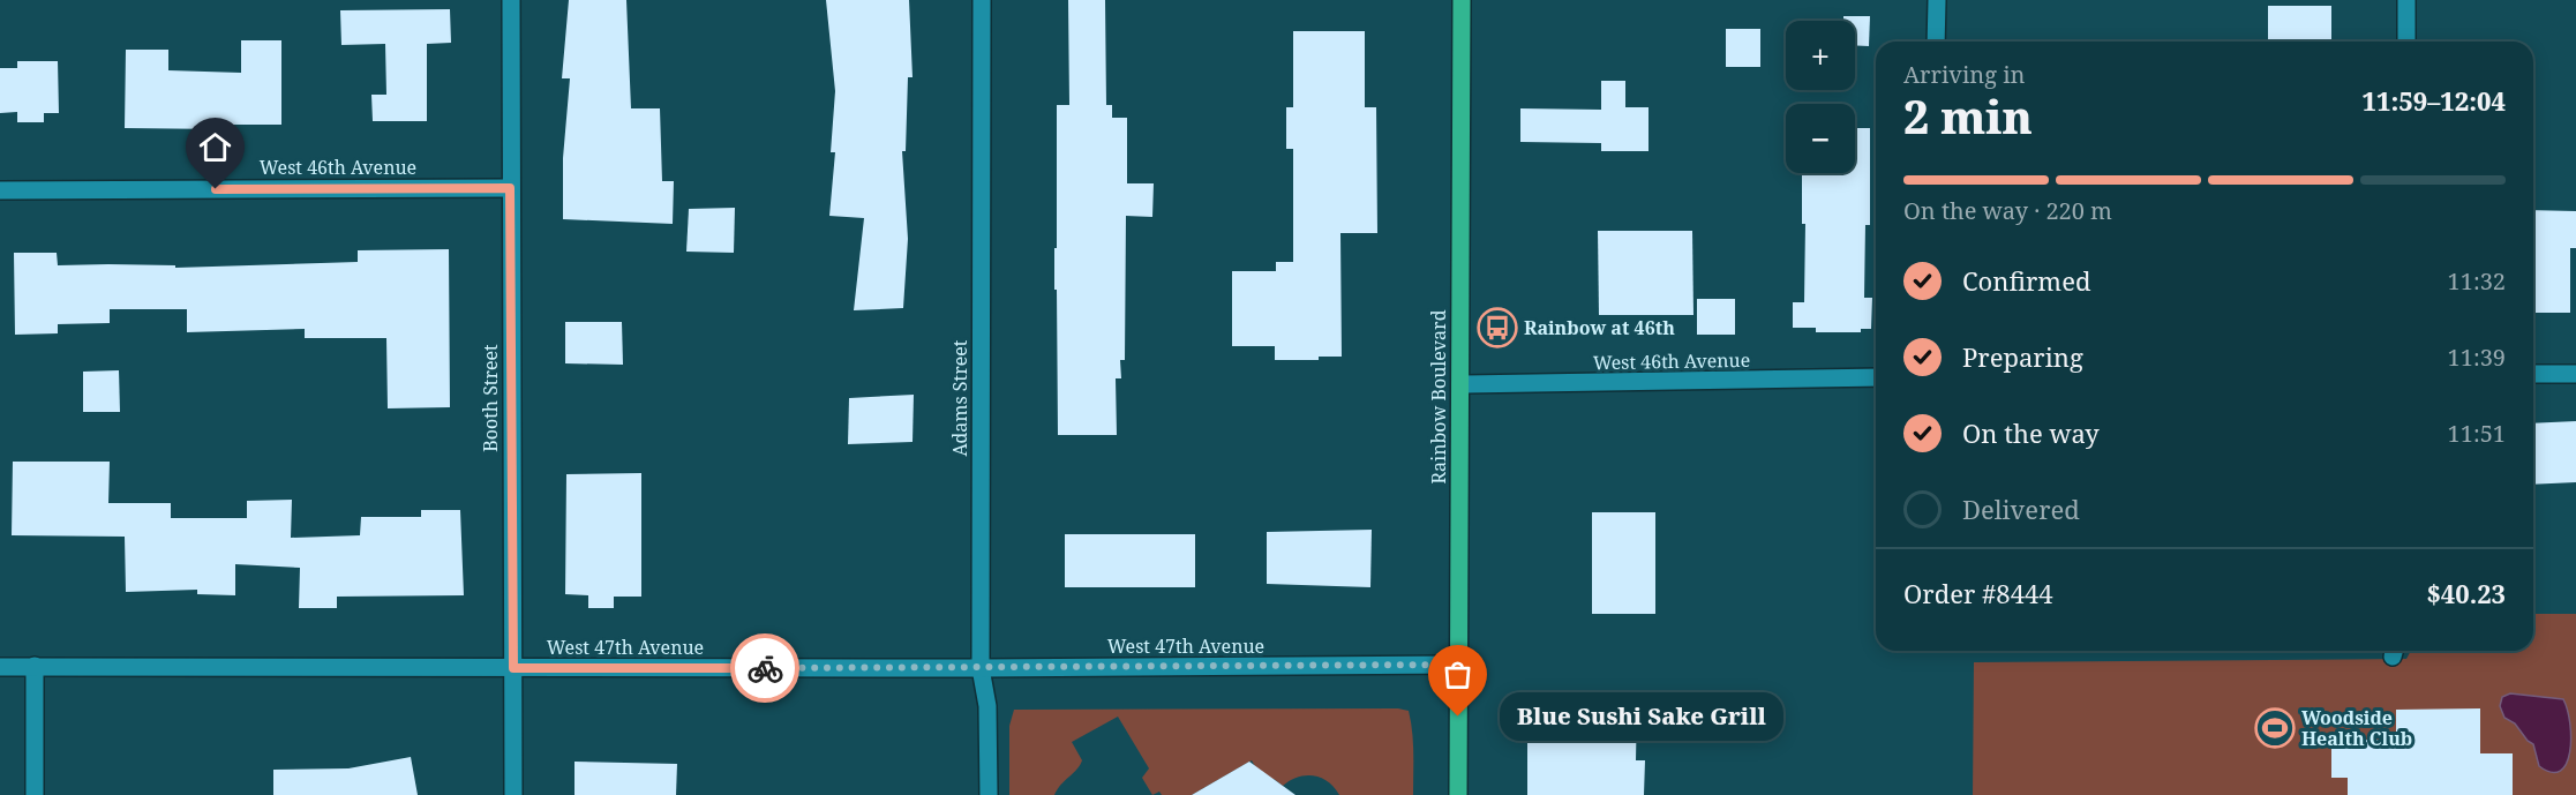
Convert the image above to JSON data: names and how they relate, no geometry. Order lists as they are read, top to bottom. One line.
{"streets":{"main road":["Rainbow Boulevard"],"street":["West 46th Avenue","Booth Street","Adams Street","West 47th Avenue"]},"crossings":[["West 46th Avenue","Rainbow Boulevard"],["West 46th Avenue","Booth Street"],["Rainbow Boulevard","West 47th Avenue"],["Booth Street","West 47th Avenue"],["Adams Street","West 47th Avenue"]],"places":{"bus stop":["Rainbow at 46th"],"other":["Blue Sushi Sake Grill"],"sports":["Woodside Health Club"]},"page":{"map_buttons":["+","−"],"heading":["2 min","Arriving in","11:59–12:04"],"panel":["Order #8444","$40.23"],"bar":"On the way · 220 m","list":[["Confirmed","11:32"],["Preparing","11:39"],["On the way","11:51"],"Delivered"],"bubble":"Blue Sushi Sake Grill"}}
